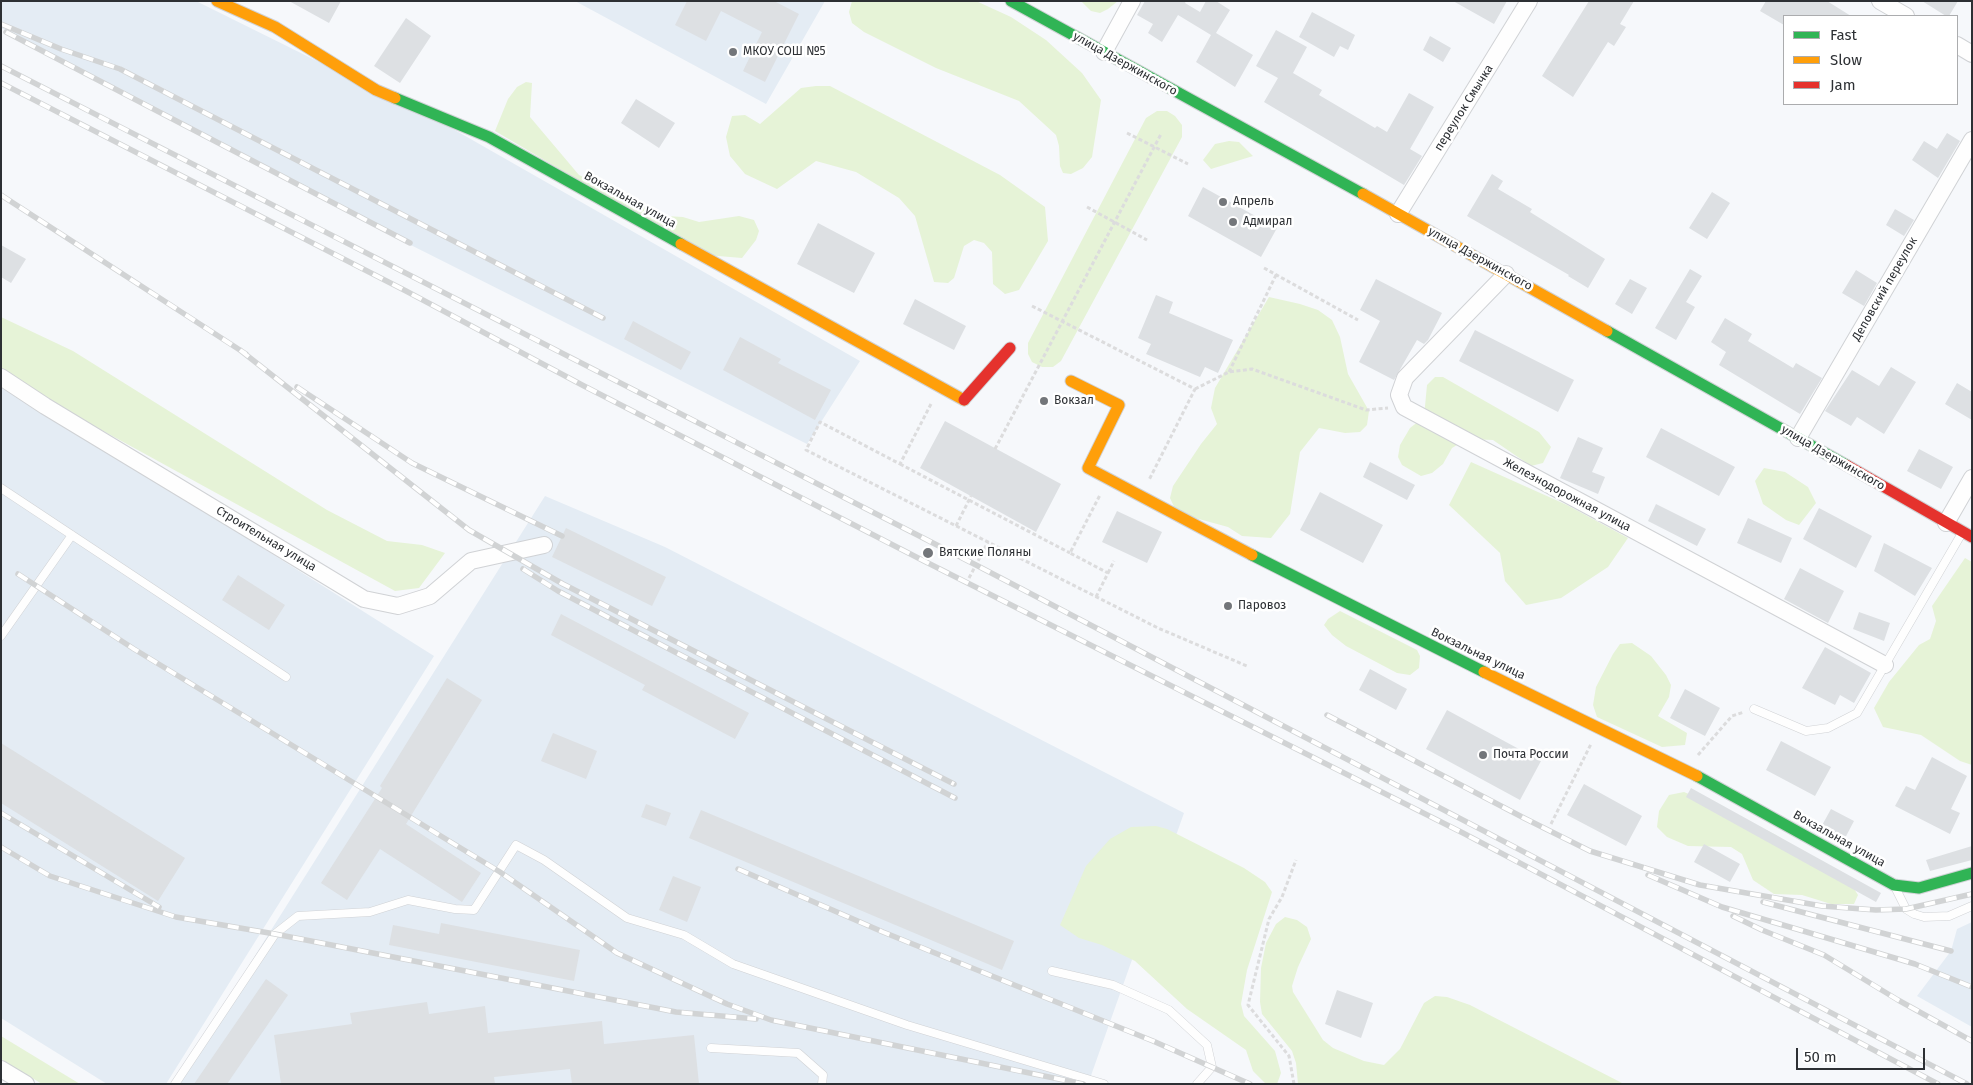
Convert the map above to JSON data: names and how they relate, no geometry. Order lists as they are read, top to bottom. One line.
{"streets":{"street":["улица Дзержинского","переулок Смычка","Вокзальная улица","Деповский переулок","Железнодорожная улица","Строительная улица"]},"crossings":[["улица Дзержинского","переулок Смычка"],["улица Дзержинского","Деповский переулок"]],"places":["МКОУ СОШ №5","Апрель","Адмирал","Вокзал","Вятские Поляны","Паровоз","Почта России"],"legend":["Fast","Slow","Jam"],"scale_bar":"50 m"}
